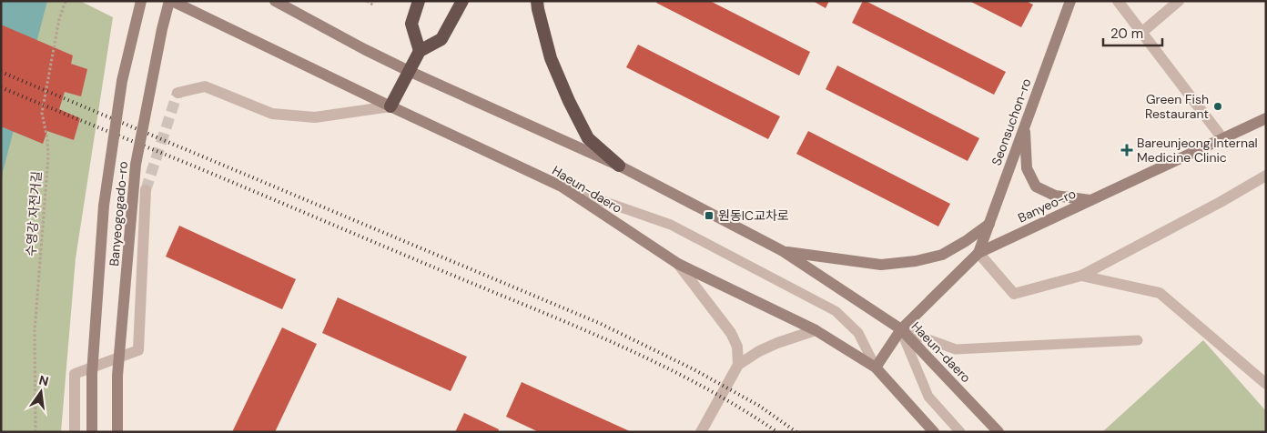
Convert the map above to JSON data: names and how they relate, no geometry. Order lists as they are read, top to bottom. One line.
{"streets":{"main road":["Seonsuchon-ro","Haeun-daero","Banyeo-ro","Banyeogogado-ro"],"path":["수영강 자전거길"]},"crossings":[["Seonsuchon-ro","Banyeo-ro"],["Haeun-daero","Banyeo-ro"],["Haeun-daero","Banyeogogado-ro"]],"places":{"other":["Green Fish Restaurant"],"health":["Bareunjeong Internal Medicine Clinic"],"transit":["원동IC교차로"]},"scale_bar":"20 m","north":"top"}
